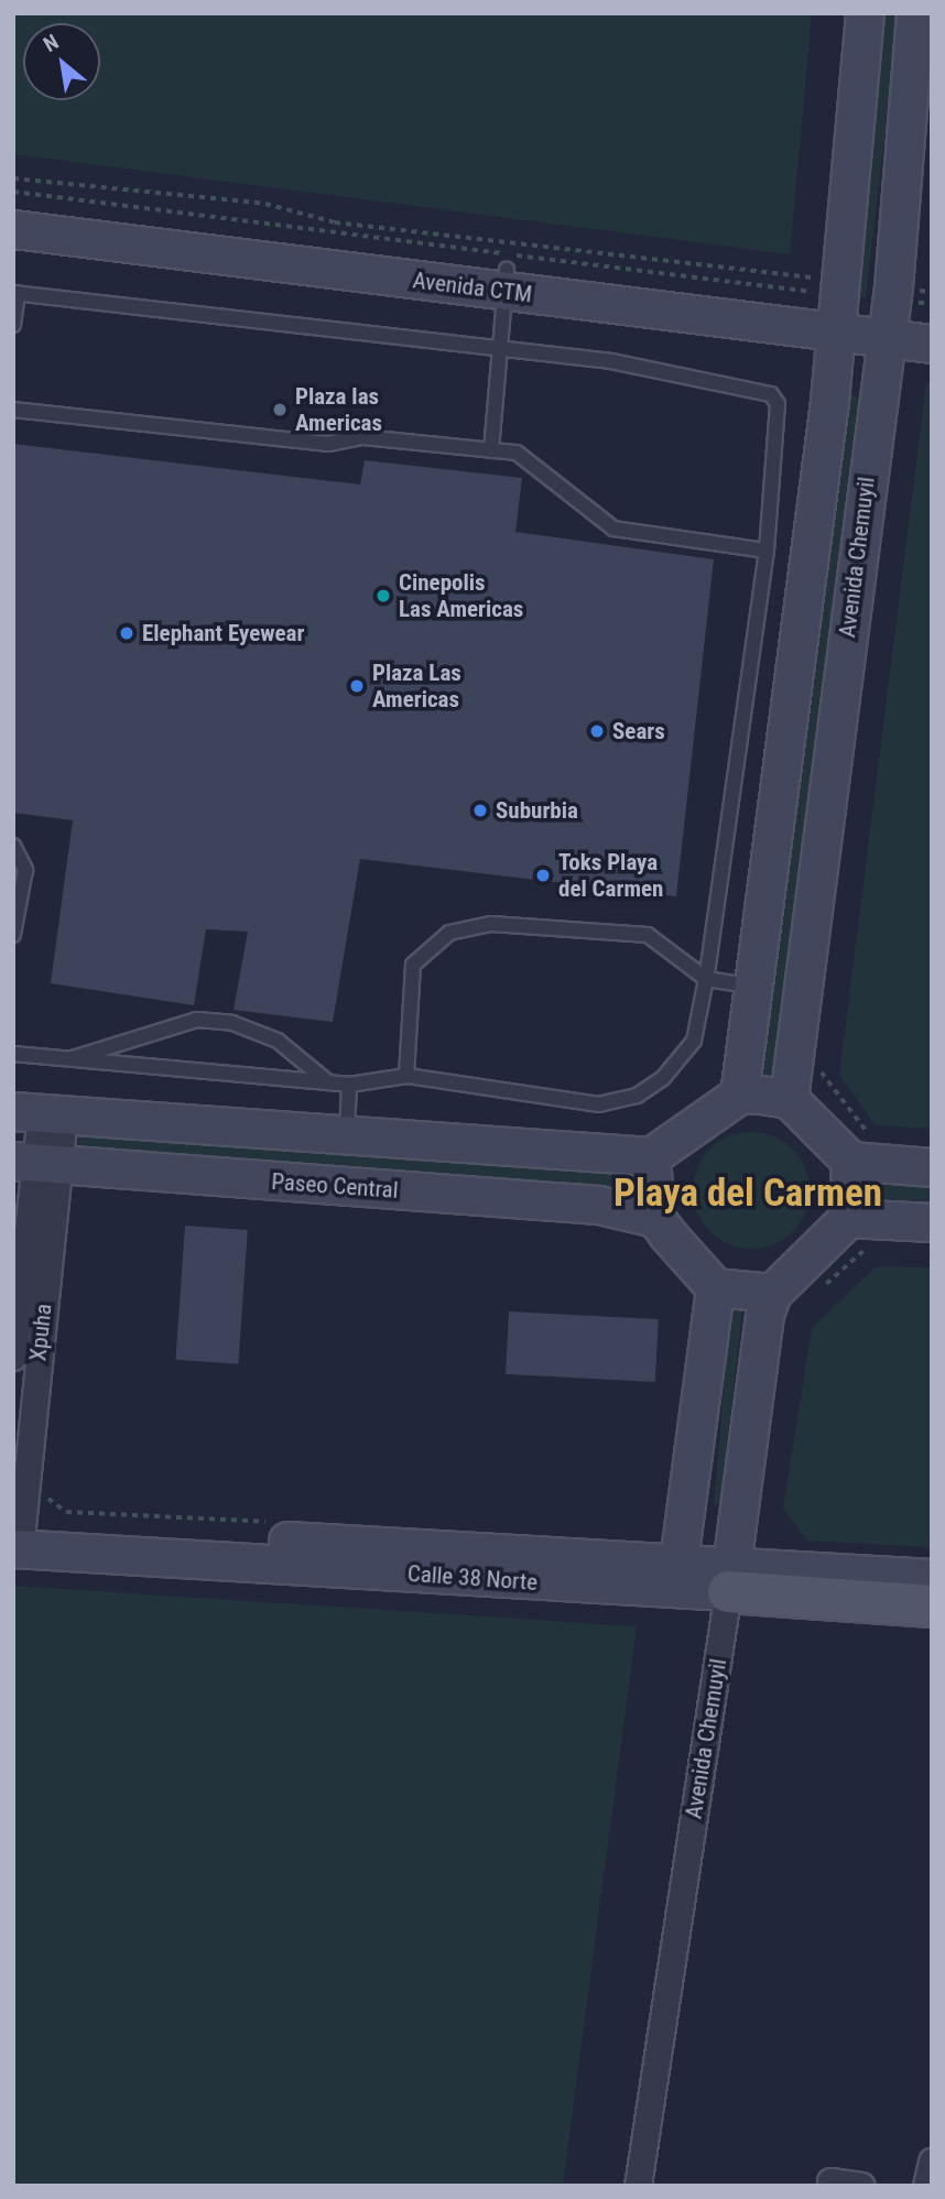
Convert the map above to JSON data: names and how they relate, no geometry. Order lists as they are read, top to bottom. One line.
{"streets":{"main road":["Avenida CTM","Avenida Chemuyil","Paseo Central","Calle 38 Norte"],"street":["Xpuha"]},"crossings":[["Avenida CTM","Avenida Chemuyil"],["Avenida Chemuyil","Paseo Central"],["Avenida Chemuyil","Calle 38 Norte"],["Paseo Central","Xpuha"],["Xpuha","Calle 38 Norte"]],"districts":["Playa del Carmen"],"places":["Plaza las Americas","Cinepolis Las Americas","Elephant Eyewear","Plaza Las Americas","Sears","Suburbia","Toks Playa del Carmen"],"north":"top left"}
